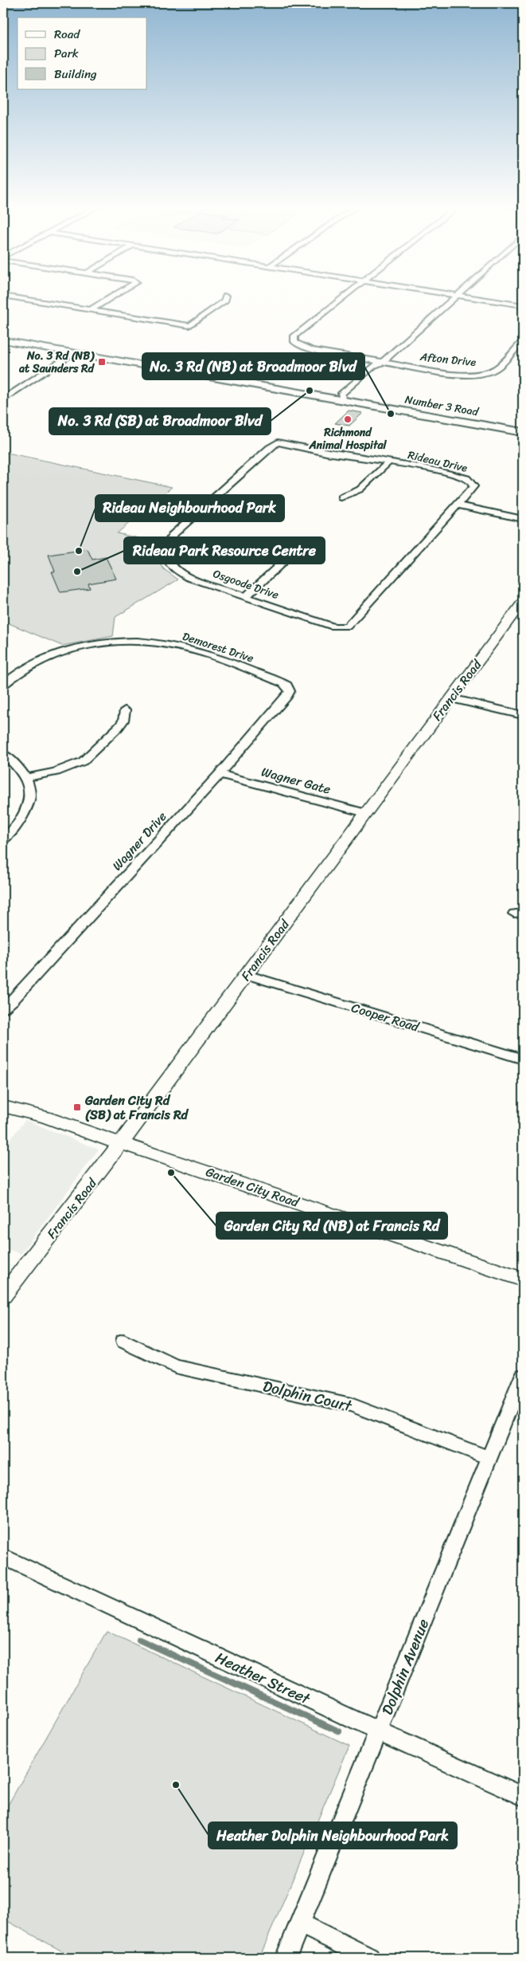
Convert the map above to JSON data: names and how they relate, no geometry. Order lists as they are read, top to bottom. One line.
{"streets":{"main road":["Number 3 Road"],"street":["Afton Drive","Rideau Drive","Osgoode Drive","Demorest Drive","Francis Road","Wagner Gate","Wagner Drive","Cooper Road","Garden City Road","Dolphin Court","Dolphin Avenue","Heather Street"]},"crossings":[["Rideau Drive","Osgoode Drive"],["Demorest Drive","Wagner Drive"],["Francis Road","Wagner Gate"],["Francis Road","Cooper Road"],["Francis Road","Garden City Road"],["Wagner Gate","Wagner Drive"],["Dolphin Court","Dolphin Avenue"],["Dolphin Avenue","Heather Street"]],"places":{"transit":["No. 3 Rd (NB) at Saunders Rd","Garden City Rd (SB) at Francis Rd"],"other":["No. 3 Rd (SB) at Broadmoor Blvd","No. 3 Rd (NB) at Broadmoor Blvd","Richmond Animal Hospital","Rideau Neighbourhood Park","Rideau Park Resource Centre","Garden City Rd (NB) at Francis Rd","Heather Dolphin Neighbourhood Park"]},"legend":["Road","Park","Building"]}
